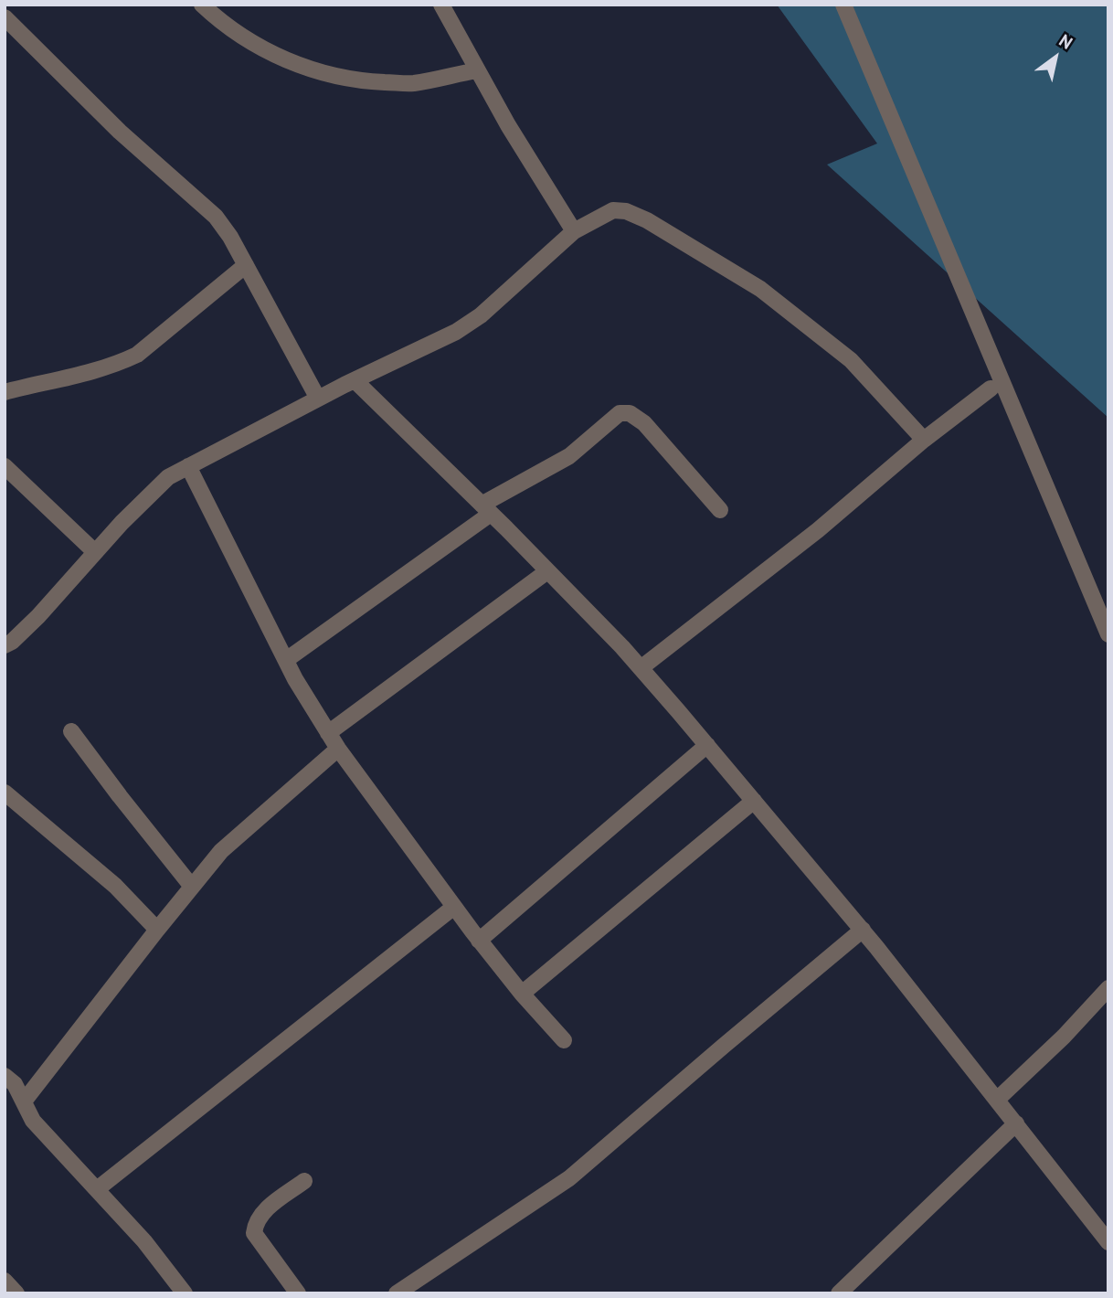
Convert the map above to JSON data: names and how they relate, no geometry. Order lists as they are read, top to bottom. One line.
{"north":"top right"}
